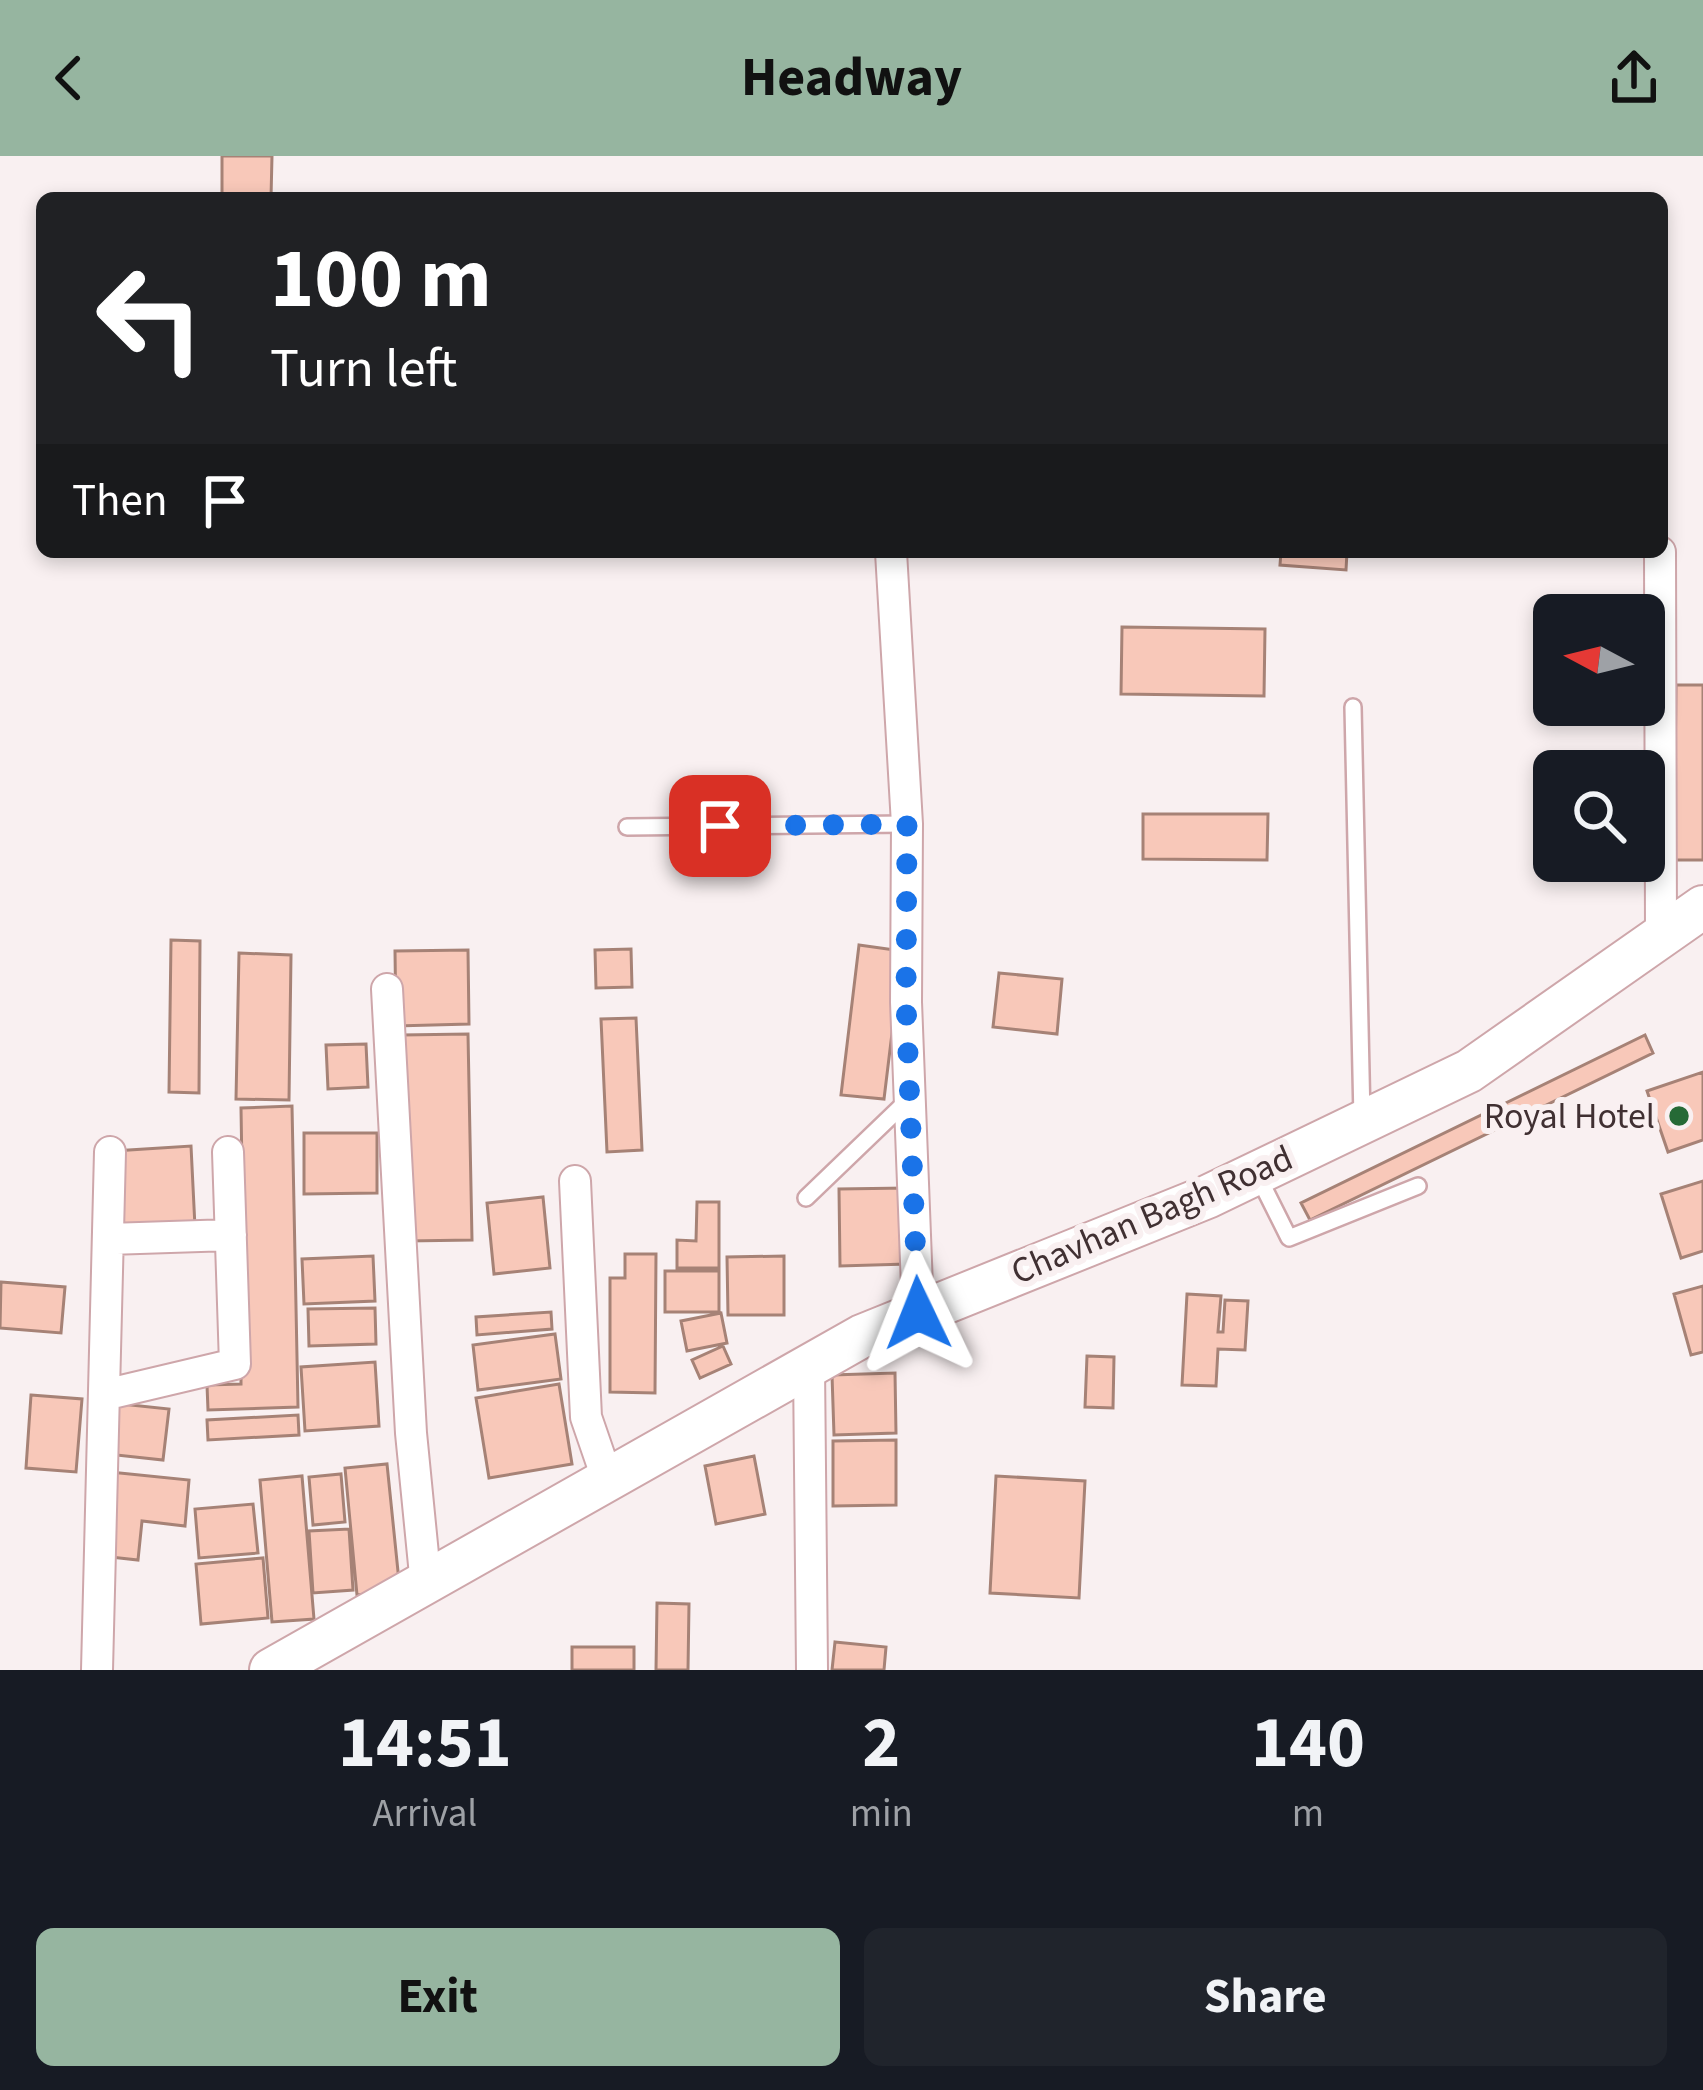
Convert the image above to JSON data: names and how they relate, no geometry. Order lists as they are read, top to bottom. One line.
{"streets":{"street":["Chavhan Bagh Road"]},"places":["Royal Hotel"],"north":"left","page":{"header":"Headway","turn":["100 m","Turn left"],"then":"Then","eta":["14:51","Arrival","2","min","140","m"],"buttons":["Exit","Share"]}}
